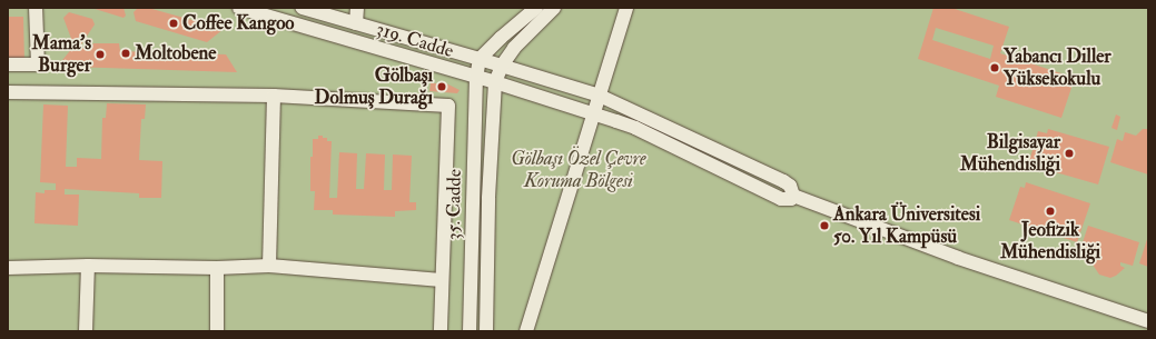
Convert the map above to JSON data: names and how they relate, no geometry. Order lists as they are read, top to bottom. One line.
{"streets":{"street":["319. Cadde","35. Cadde"]},"crossings":[["319. Cadde","35. Cadde"]],"parks":["Gölbaşı Özel Çevre Koruma Bölgesi"],"places":["Coffee Kangoo","Moltobene","Mama's Burger","Yabancı Diller Yüksekokulu","Gölbaşı Dolmuş Durağı","Bilgisayar Mühendisliği","Jeofizik Mühendisliği","Ankara Üniversitesi 50. Yıl Kampüsü"]}
